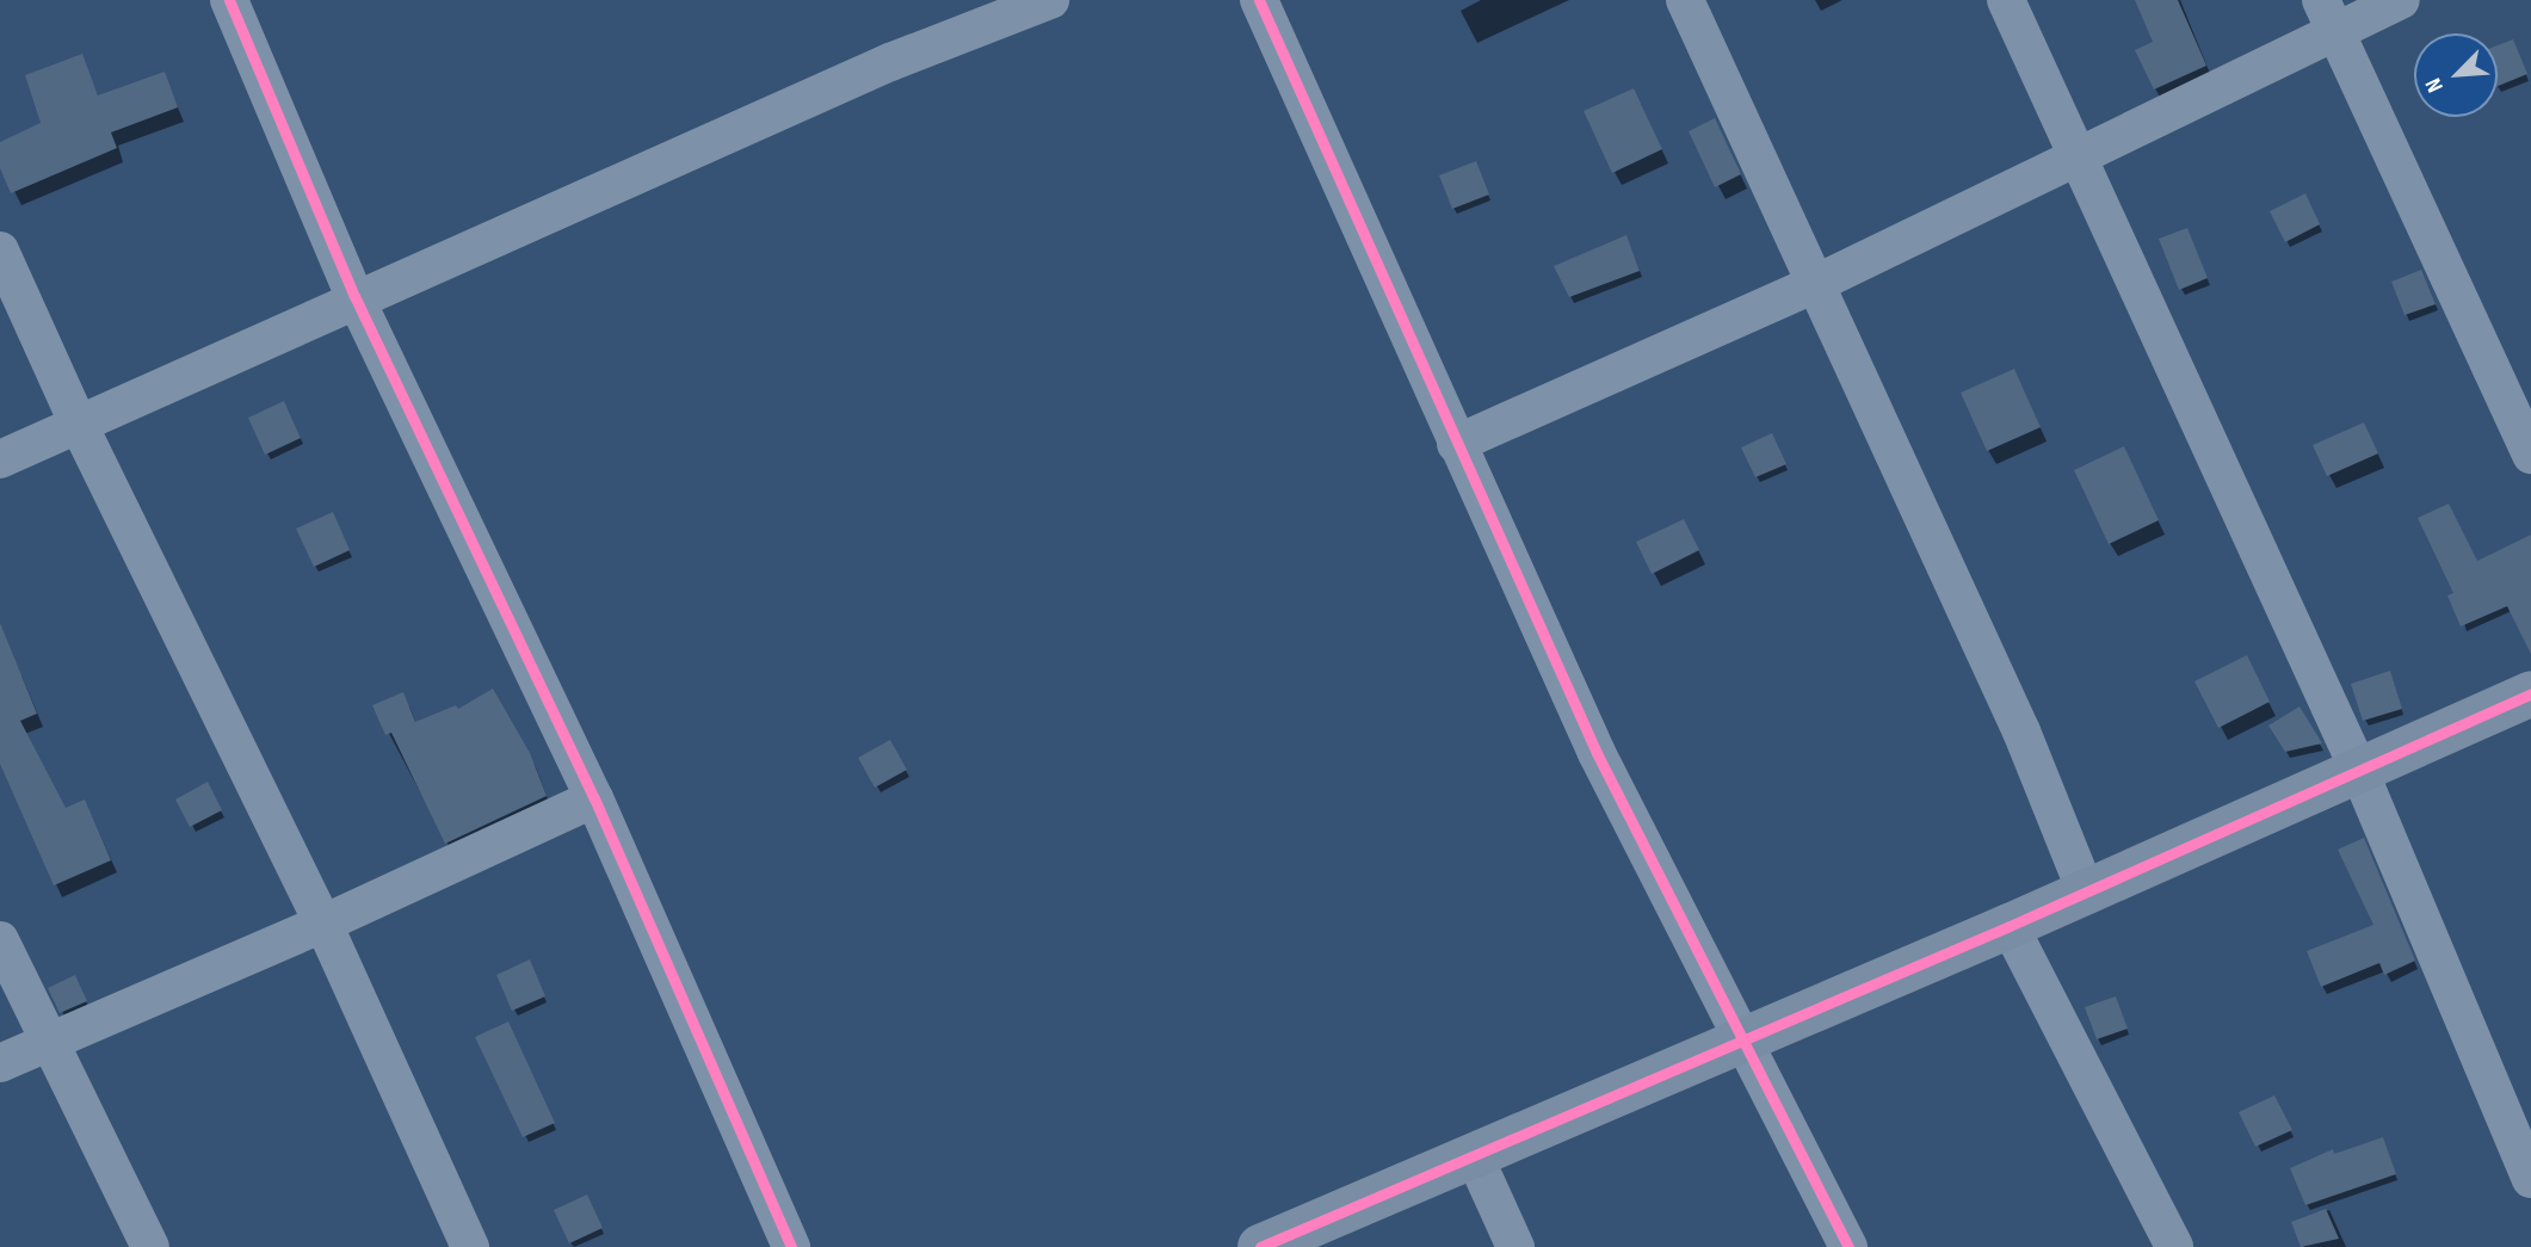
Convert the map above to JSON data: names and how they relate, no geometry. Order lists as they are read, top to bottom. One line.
{"north":"bottom left"}
